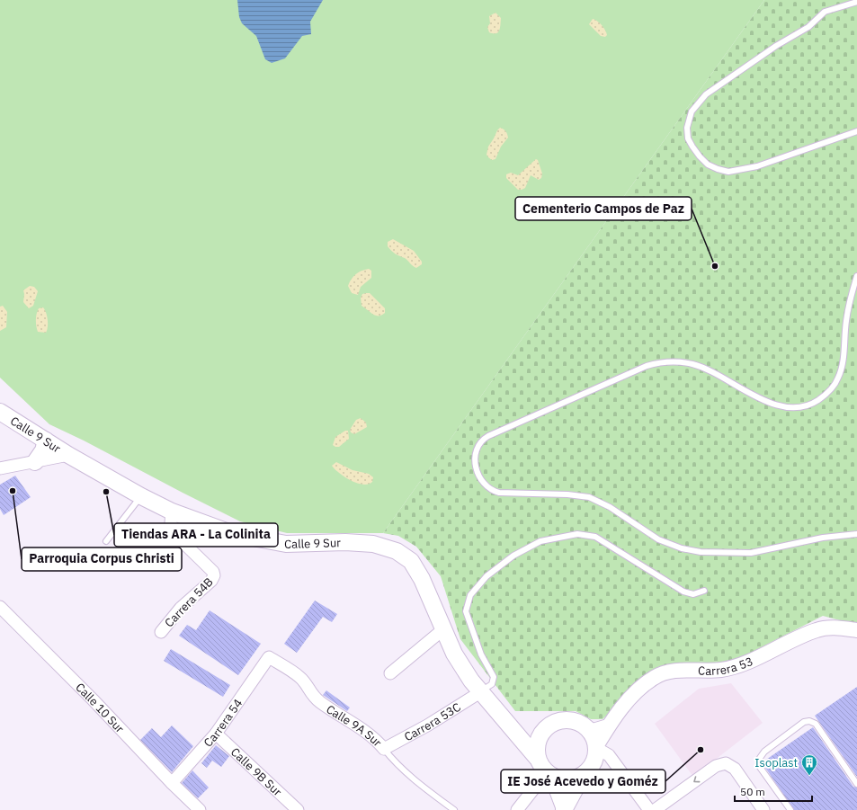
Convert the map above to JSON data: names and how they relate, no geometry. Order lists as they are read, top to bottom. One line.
{"streets":{"main road":["Calle 9 Sur"],"street":["Carrera 54B","Carrera 53","Calle 10 Sur","Carrera 53C","Carrera 54","Calle 9A Sur","Calle 9B Sur"]},"crossings":[["Calle 9 Sur","Carrera 54B"],["Calle 9 Sur","Carrera 53"],["Calle 9 Sur","Carrera 53C"],["Calle 10 Sur","Carrera 54"],["Carrera 53C","Calle 9A Sur"],["Carrera 54","Calle 9A Sur"],["Carrera 54","Calle 9B Sur"]],"places":{"other":["Cementerio Campos de Paz","Parroquia Corpus Christi","Tiendas ARA - La Colinita","IE José Acevedo y Goméz"],"building":["Isoplast"]},"scale_bar":"50 m"}
